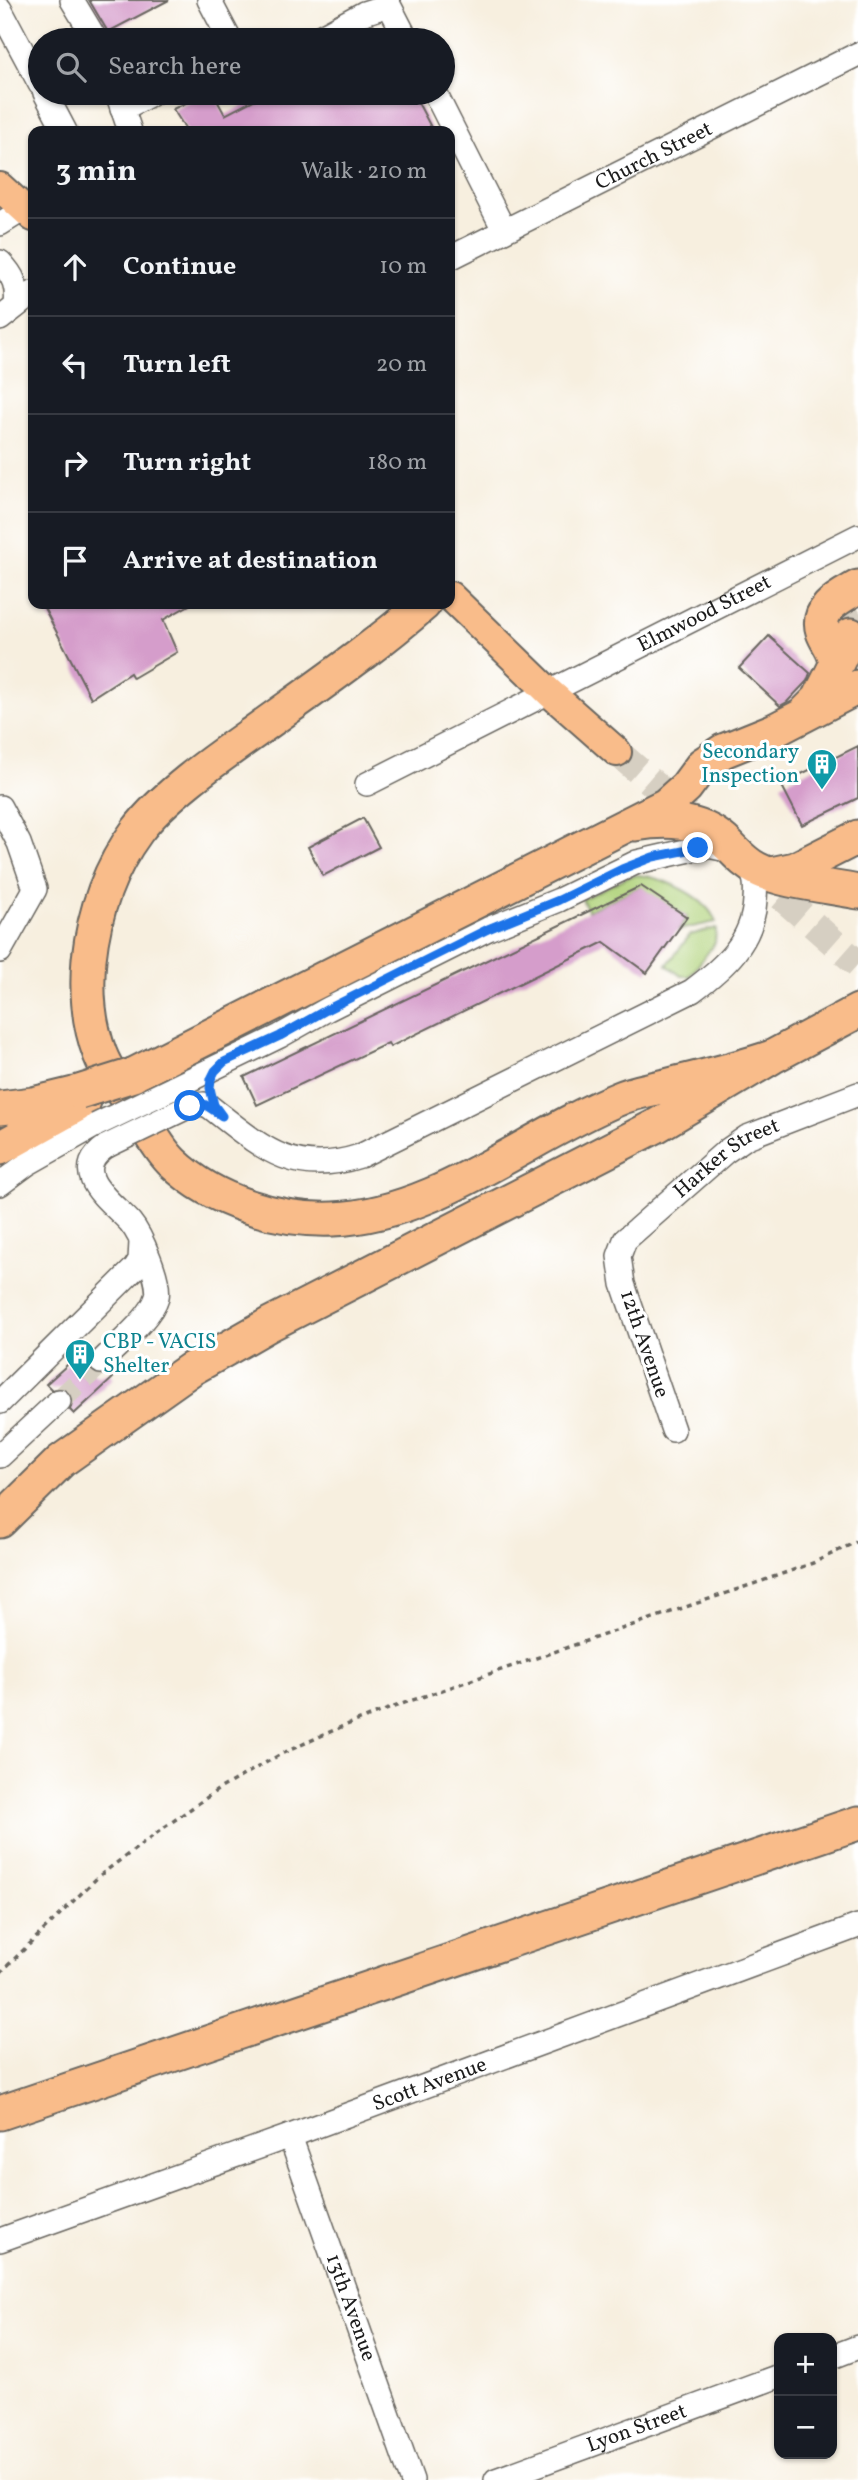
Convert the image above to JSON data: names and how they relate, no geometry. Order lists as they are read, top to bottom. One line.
{"streets":{"street":["Church Street","Elmwood Street","Harker Street","12th Avenue","Scott Avenue","13th Avenue","Lyon Street"]},"crossings":[["Harker Street","12th Avenue"],["Scott Avenue","13th Avenue"]],"places":{"building":["Secondary Inspection","CBP - VACIS Shelter"]},"page":{"search":"Search here","heading":["3 min","Walk · 210 m"],"list":[["Continue","10 m"],["Turn left","20 m"],["Turn right","180 m"],"Arrive at destination"],"map_buttons":["+","−"]}}
